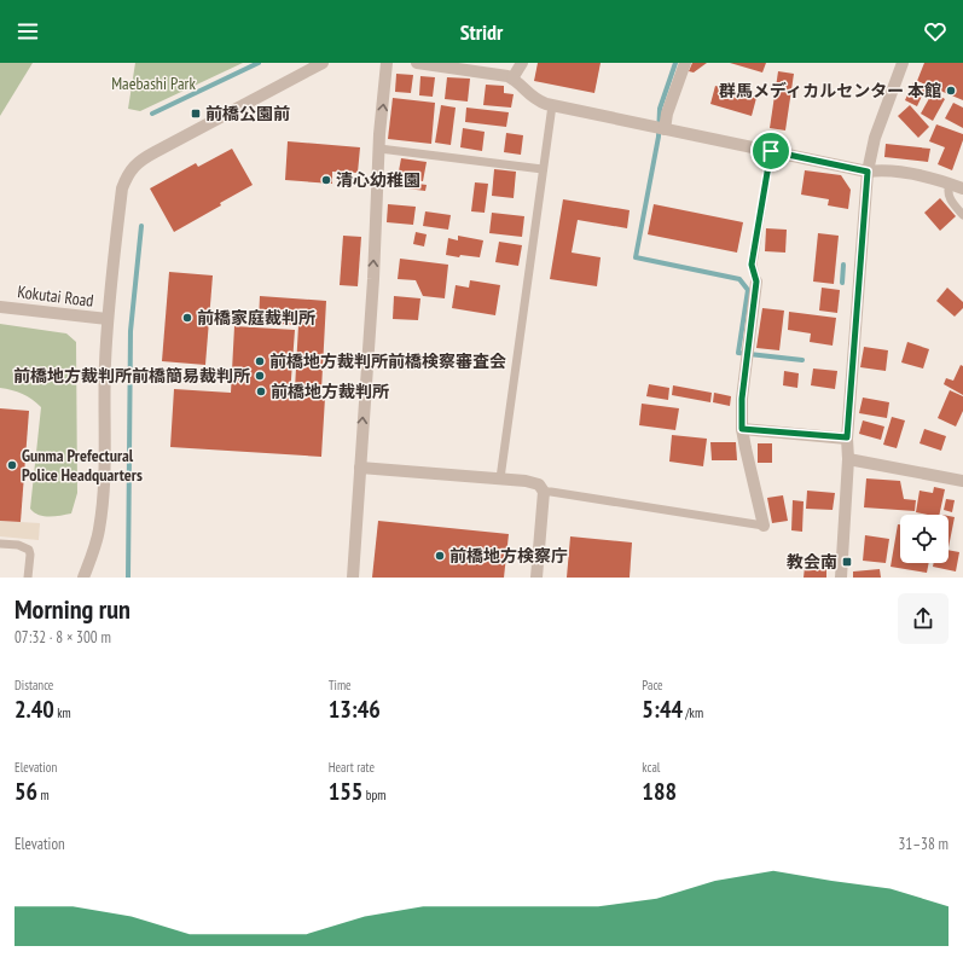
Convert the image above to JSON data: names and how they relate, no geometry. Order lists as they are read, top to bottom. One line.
{"streets":{"street":["Kokutai Road"]},"parks":["Maebashi Park"],"places":{"other":["群馬メディカルセンター 本館","清心幼稚園","前橋家庭裁判所","前橋地方裁判所前橋検察審査会","前橋地方裁判所前橋簡易裁判所","前橋地方裁判所","Gunma Prefectural Police Headquarters","前橋地方検察庁"],"transit":["前橋公園前","教会南"]},"page":{"header":"Stridr","heading":["Morning run","07:32 · 8 × 300 m"],"stats":[["Distance","2.40 km"],["Time","13:46"],["Pace","5:44 /km"],["Elevation","56 m"],["Heart rate","155 bpm"],["kcal","188"]],"chart":["Elevation","31–38 m"]}}
